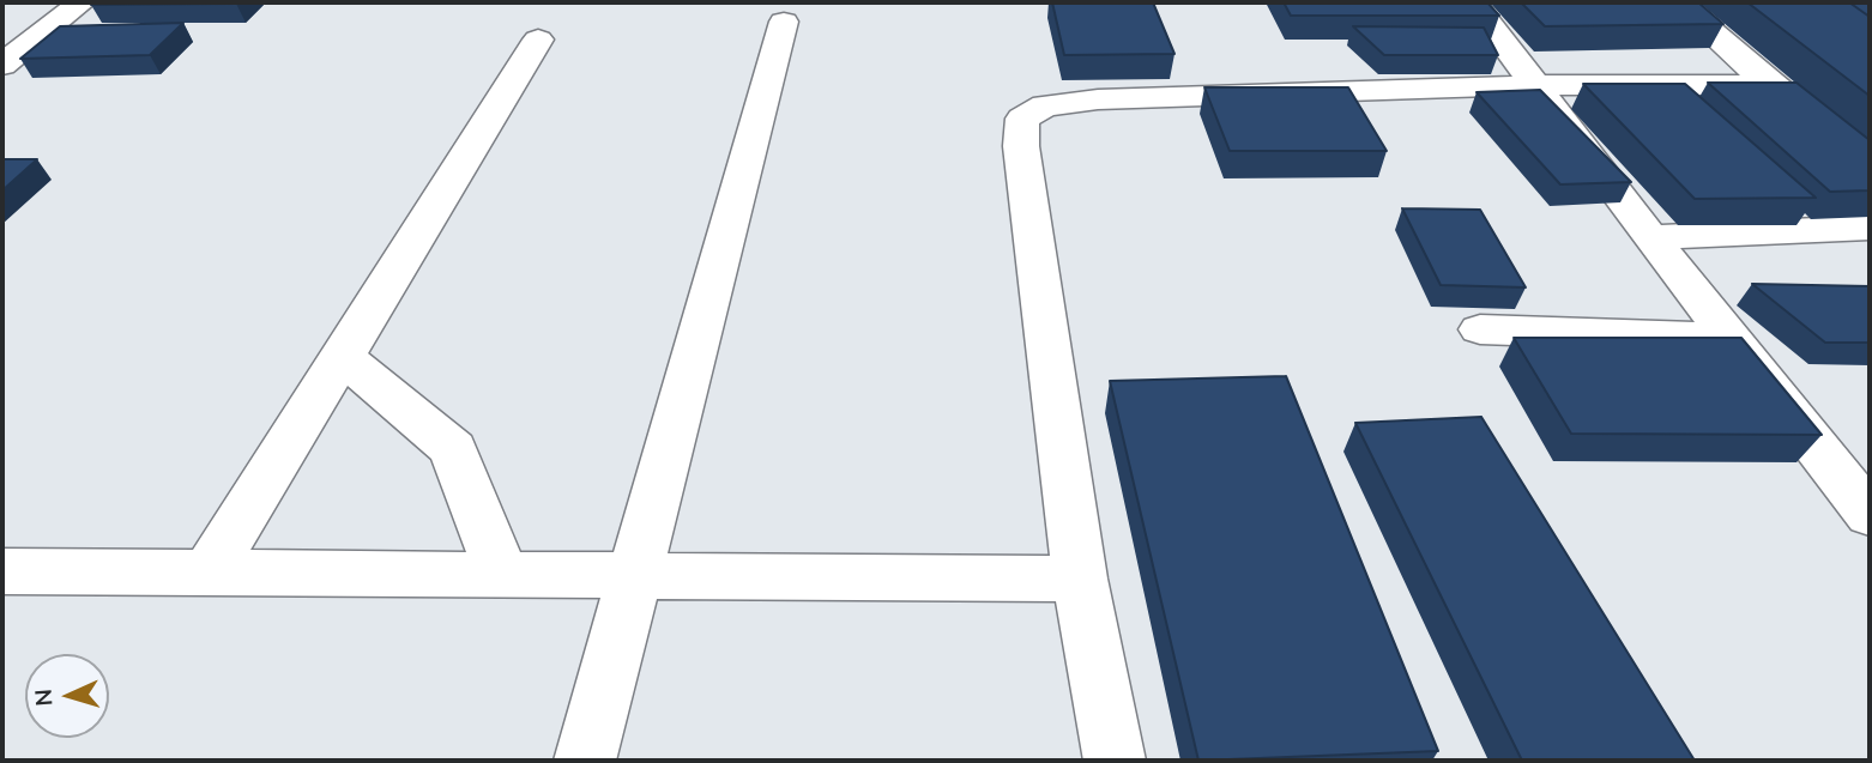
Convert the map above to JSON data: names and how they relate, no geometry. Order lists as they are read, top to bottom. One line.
{"north":"left"}
